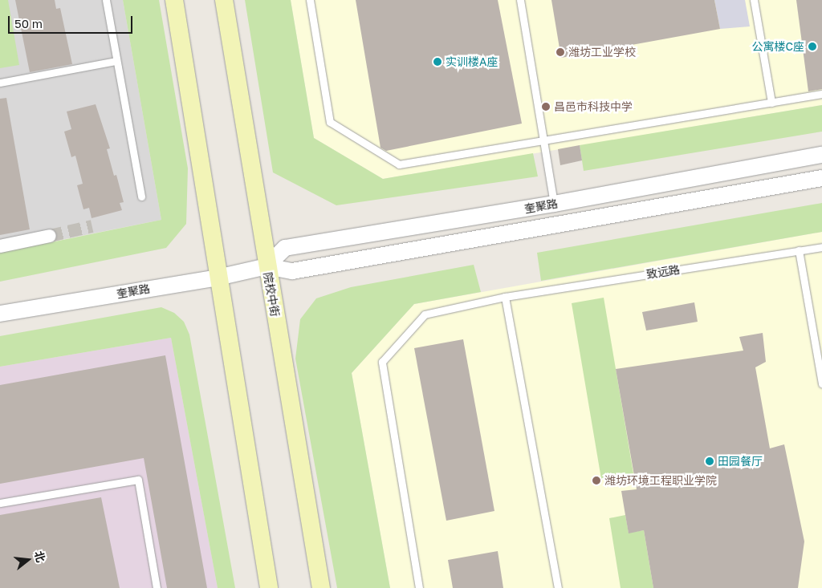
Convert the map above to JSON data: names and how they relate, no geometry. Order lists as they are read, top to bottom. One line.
{"streets":{"main road":["院校中街"],"street":["奎聚路"],"lane":["致远路"]},"crossings":[["奎聚路","院校中街"]],"places":["公寓楼C座","潍坊工业学校","实训楼A座","昌邑市科技中学","田园餐厅","潍坊环境工程职业学院"],"scale_bar":"50 m","north":"right"}
